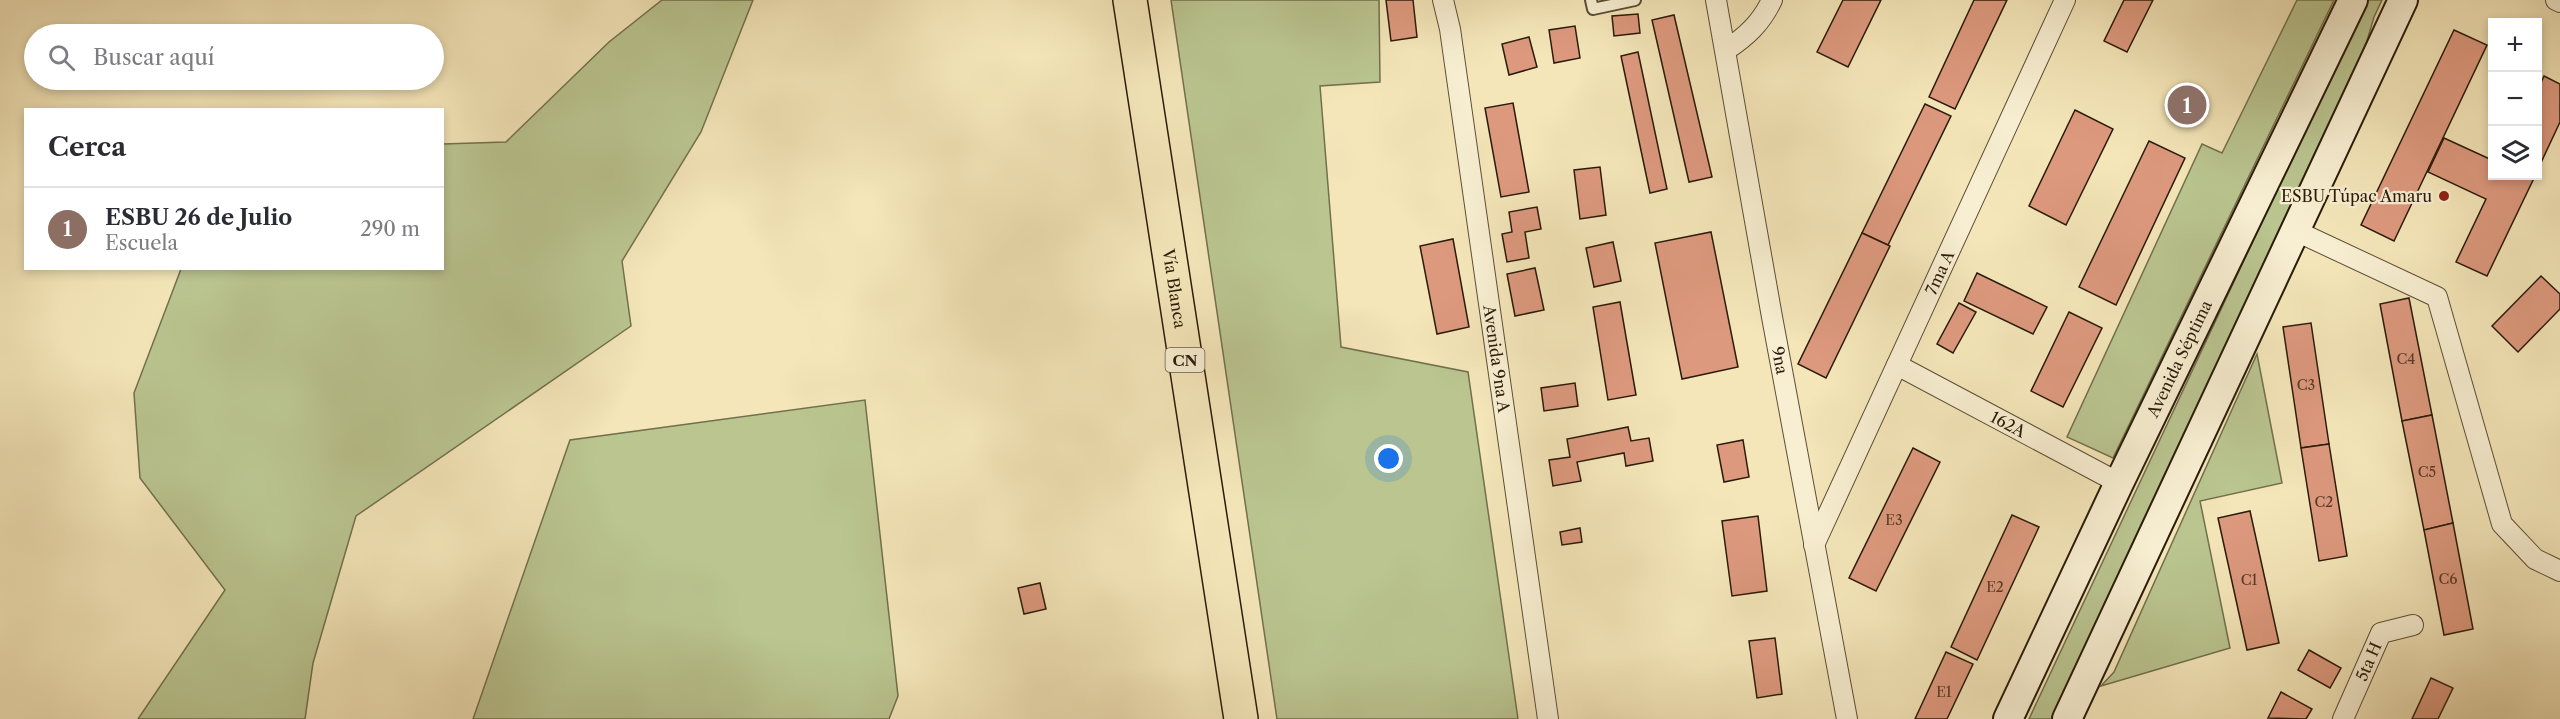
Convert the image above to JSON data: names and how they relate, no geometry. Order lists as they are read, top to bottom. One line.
{"streets":{"highway":["Vía Blanca","CN"],"main road":["Avenida Séptima"],"street":["7ma A","Avenida 9na A","9na","162A","5ta H"]},"crossings":[["7ma A","9na"],["7ma A","162A"],["Avenida Séptima","162A"]],"places":["ESBU Túpac Amaru"],"house_numbers":["C4","C3","C5","C2","E3","C6","C1","E2","E1"],"page":{"map_buttons":["+","−"],"search":"Buscar aquí","pins":"1","heading":"Cerca","list":[{"mark":"1","name":"ESBU 26 de Julio","note":"Escuela","value":"290 m"}]}}
